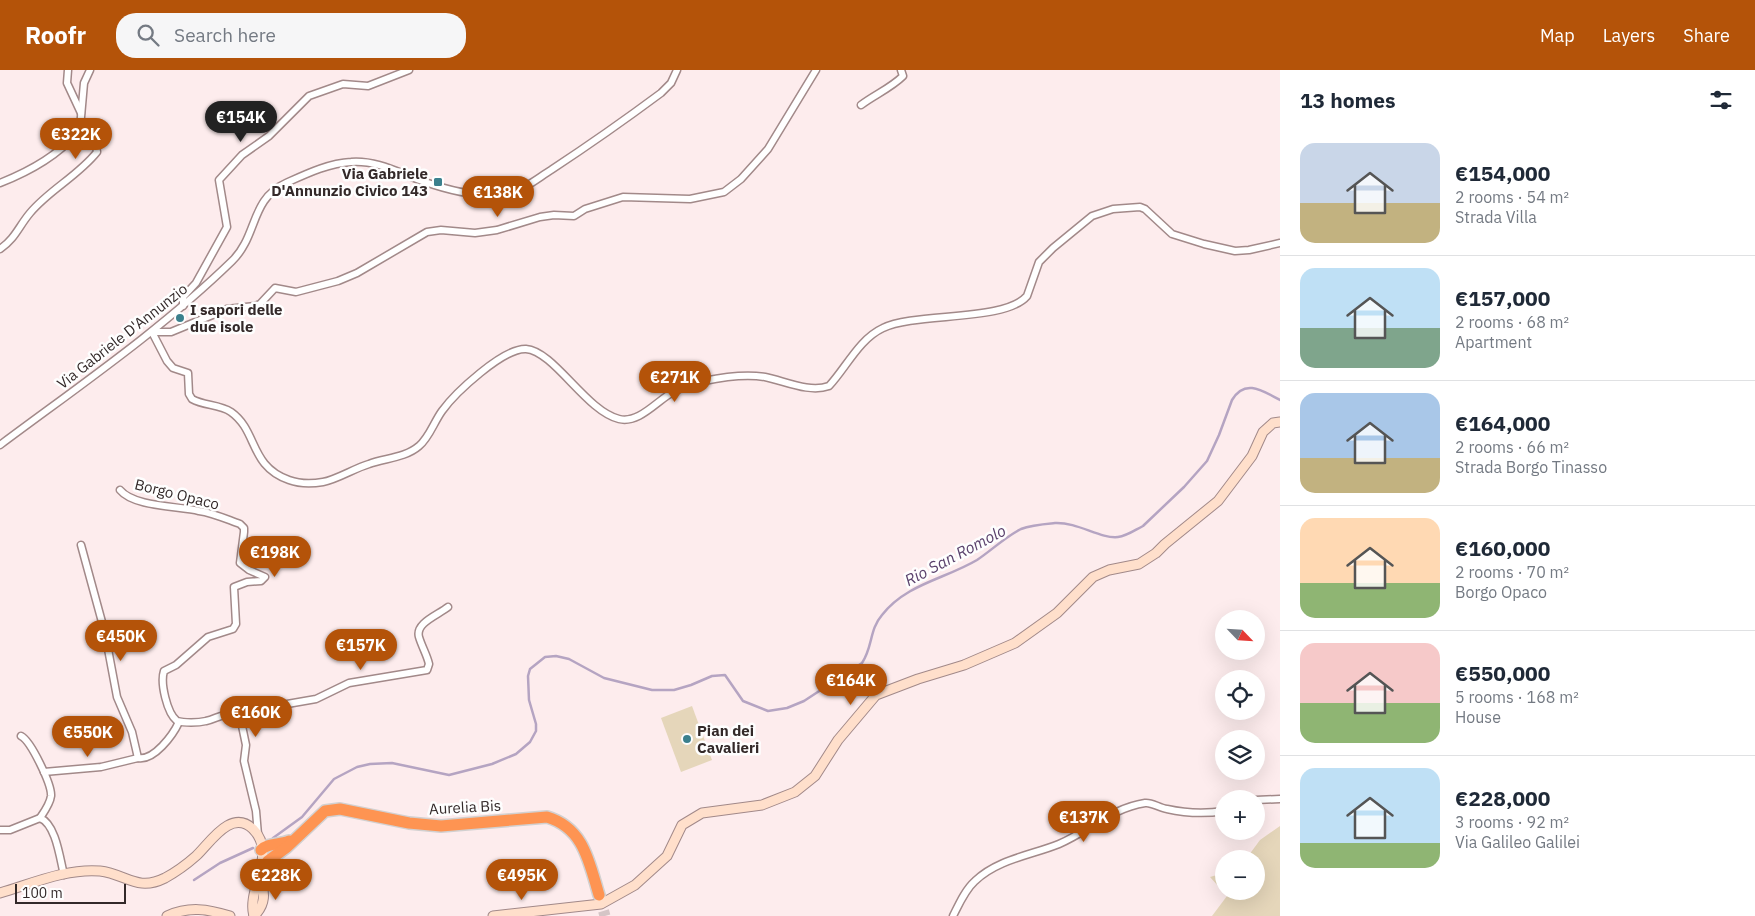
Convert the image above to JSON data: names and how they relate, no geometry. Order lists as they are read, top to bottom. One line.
{"streets":{"highway":["Aurelia Bis"],"street":["Via Gabriele D'Annunzio","Borgo Opaco"]},"water":["Rio San Romolo"],"places":{"transit":["Via Gabriele D'Annunzio Civico 143"],"other":["I sapori delle due isole","Pian dei Cavalieri"]},"scale_bar":"100 m","north":"bottom right","page":{"header":"Roofr","search":"Search here","nav":["Map","Layers","Share"],"heading":"13 homes","price":["€154K","€322K","€138K","€271K","€198K","€450K","€157K","€164K","€160K","€550K","€137K","€228K","€495K"],"list":[{"name":"€154,000","note":"2 rooms · 54 m² · Strada Villa"},{"name":"€157,000","note":"2 rooms · 68 m² · Apartment"},{"name":"€164,000","note":"2 rooms · 66 m² · Strada Borgo Tinasso"},{"name":"€160,000","note":"2 rooms · 70 m² · Borgo Opaco"},{"name":"€550,000","note":"5 rooms · 168 m² · House"},{"name":"€228,000","note":"3 rooms · 92 m² · Via Galileo Galilei"}],"map_buttons":["+","−"],"scale":"100 m"}}
